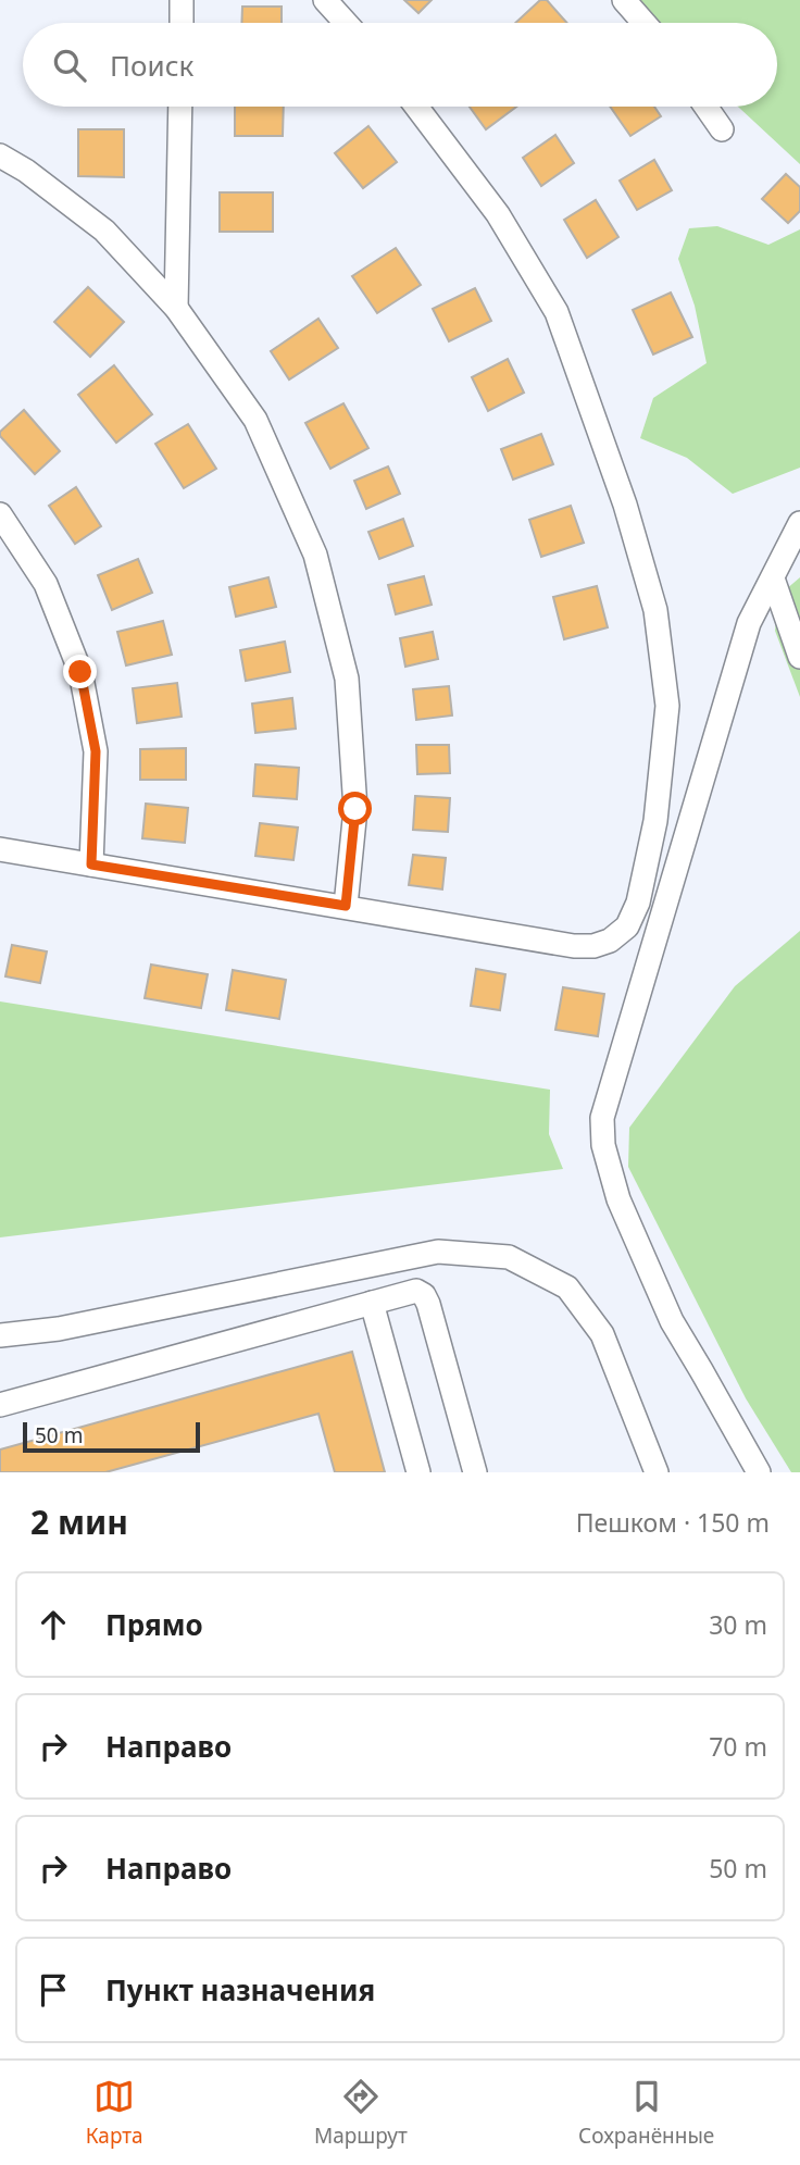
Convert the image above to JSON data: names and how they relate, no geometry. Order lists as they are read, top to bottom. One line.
{"scale_bar":"50 m","page":{"search":"Поиск","scale":"50 m","heading":["2 мин","Пешком · 150 m"],"list":[["Прямо","30 m"],["Направо","70 m"],["Направо","50 m"],"Пункт назначения"],"nav":["Карта","Маршрут","Сохранённые"]}}
